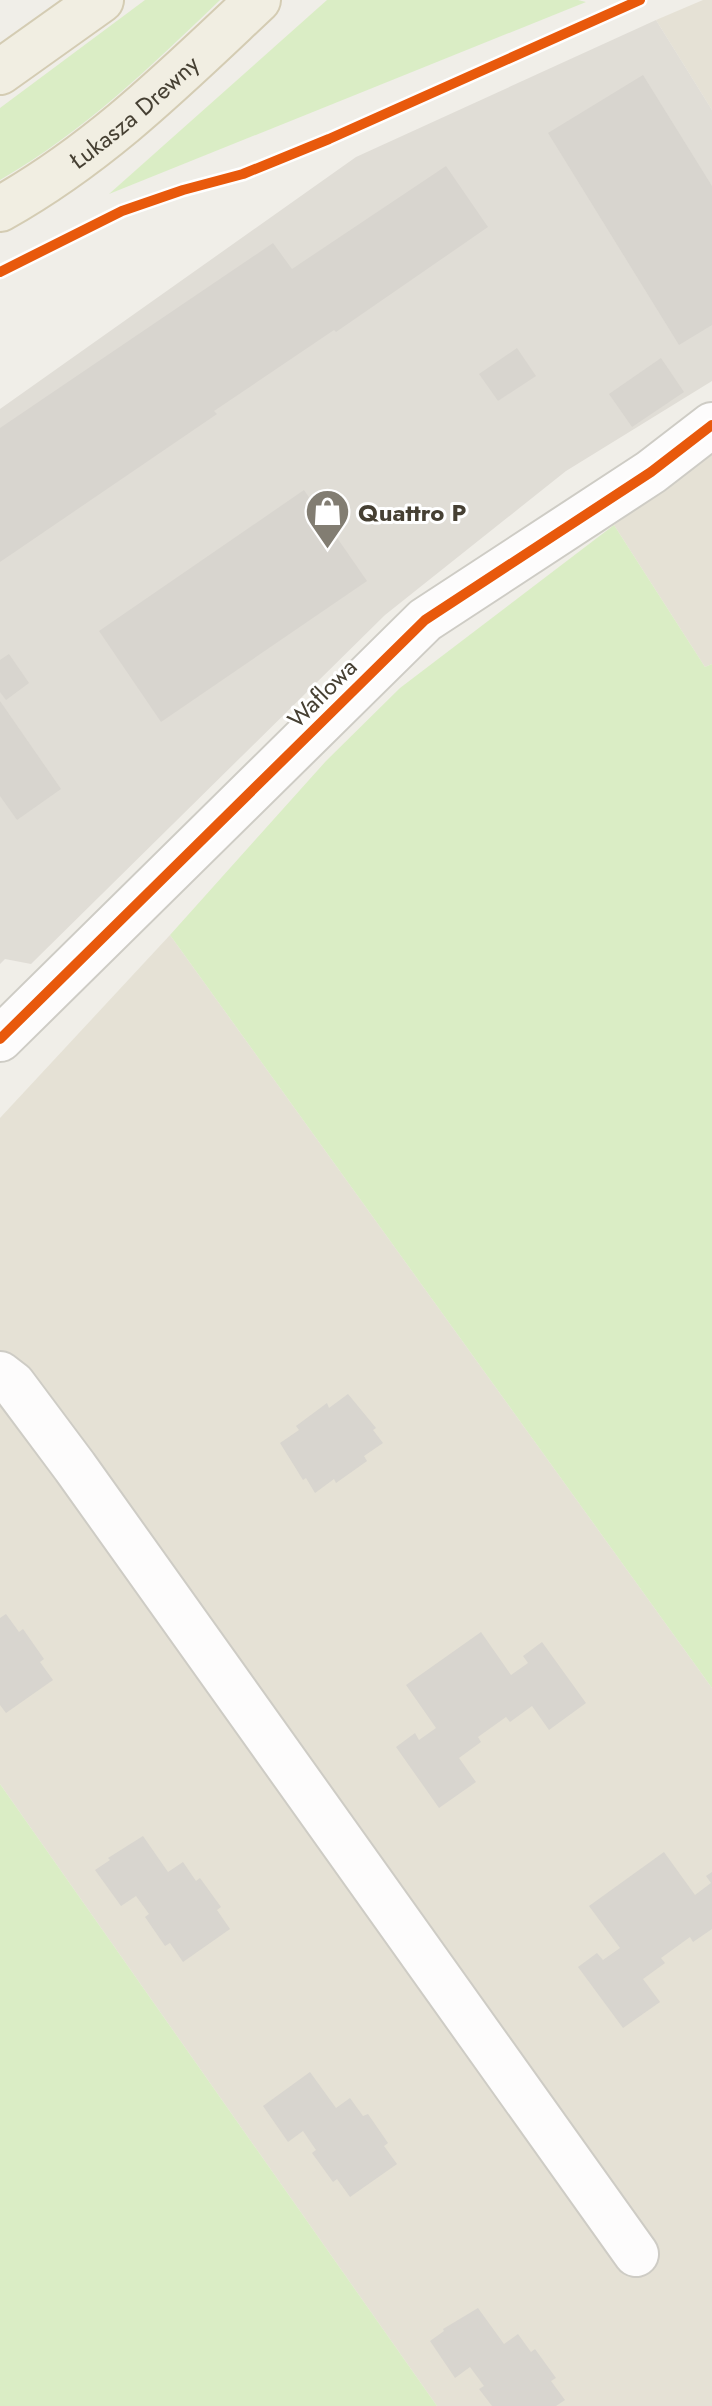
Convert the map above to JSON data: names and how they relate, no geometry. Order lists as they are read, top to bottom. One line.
{"streets":{"main road":["Łukasza Drewny"],"street":["Waflowa"]},"places":{"shop":["Quattro P"]}}
